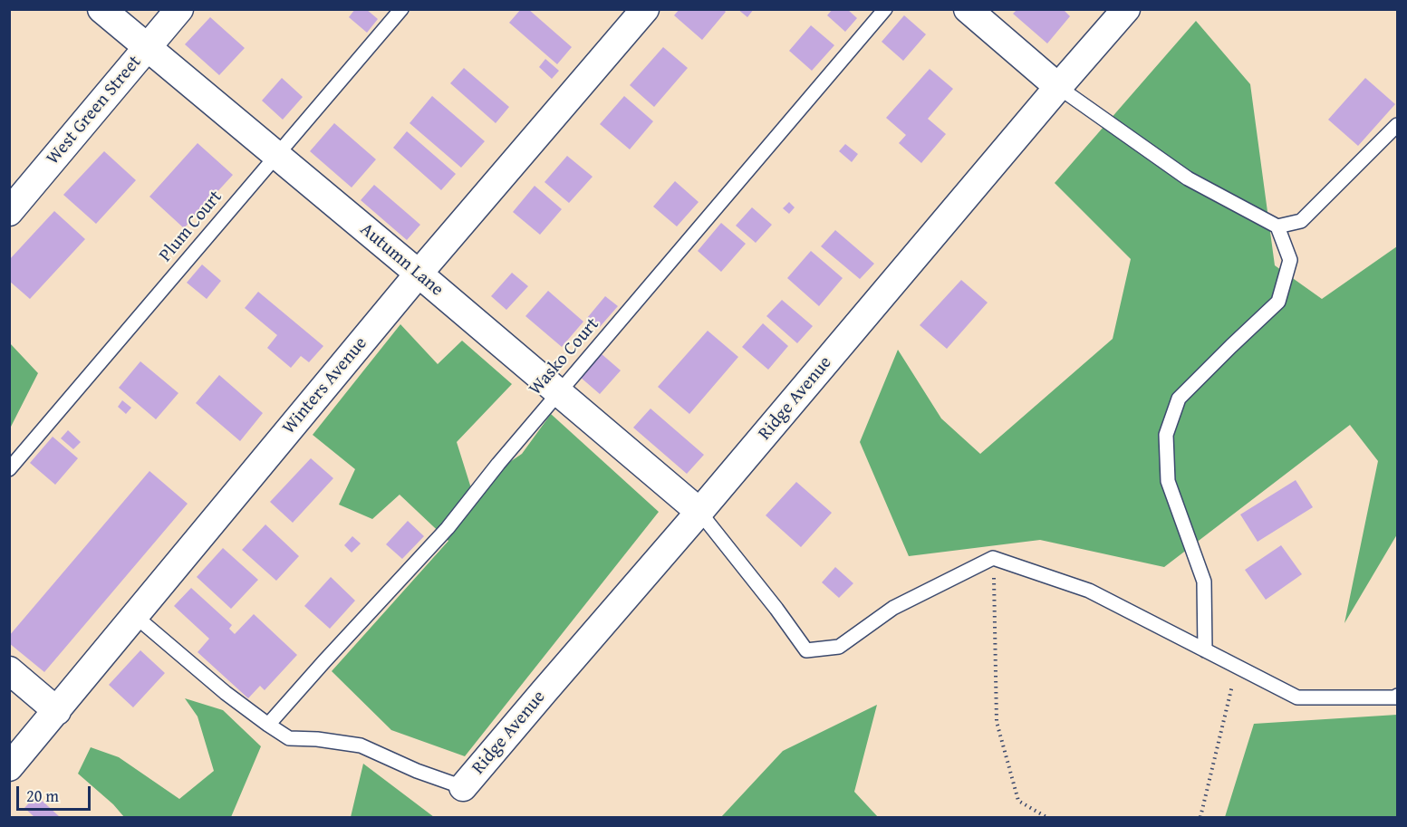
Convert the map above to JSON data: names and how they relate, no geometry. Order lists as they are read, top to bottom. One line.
{"streets":{"street":["West Green Street","Autumn Lane","Winters Avenue","Ridge Avenue"],"lane":["Plum Court","Wasko Court"]},"crossings":[["West Green Street","Autumn Lane"],["Plum Court","Autumn Lane"],["Autumn Lane","Wasko Court"],["Autumn Lane","Winters Avenue"],["Autumn Lane","Ridge Avenue"]],"scale_bar":"20 m"}
